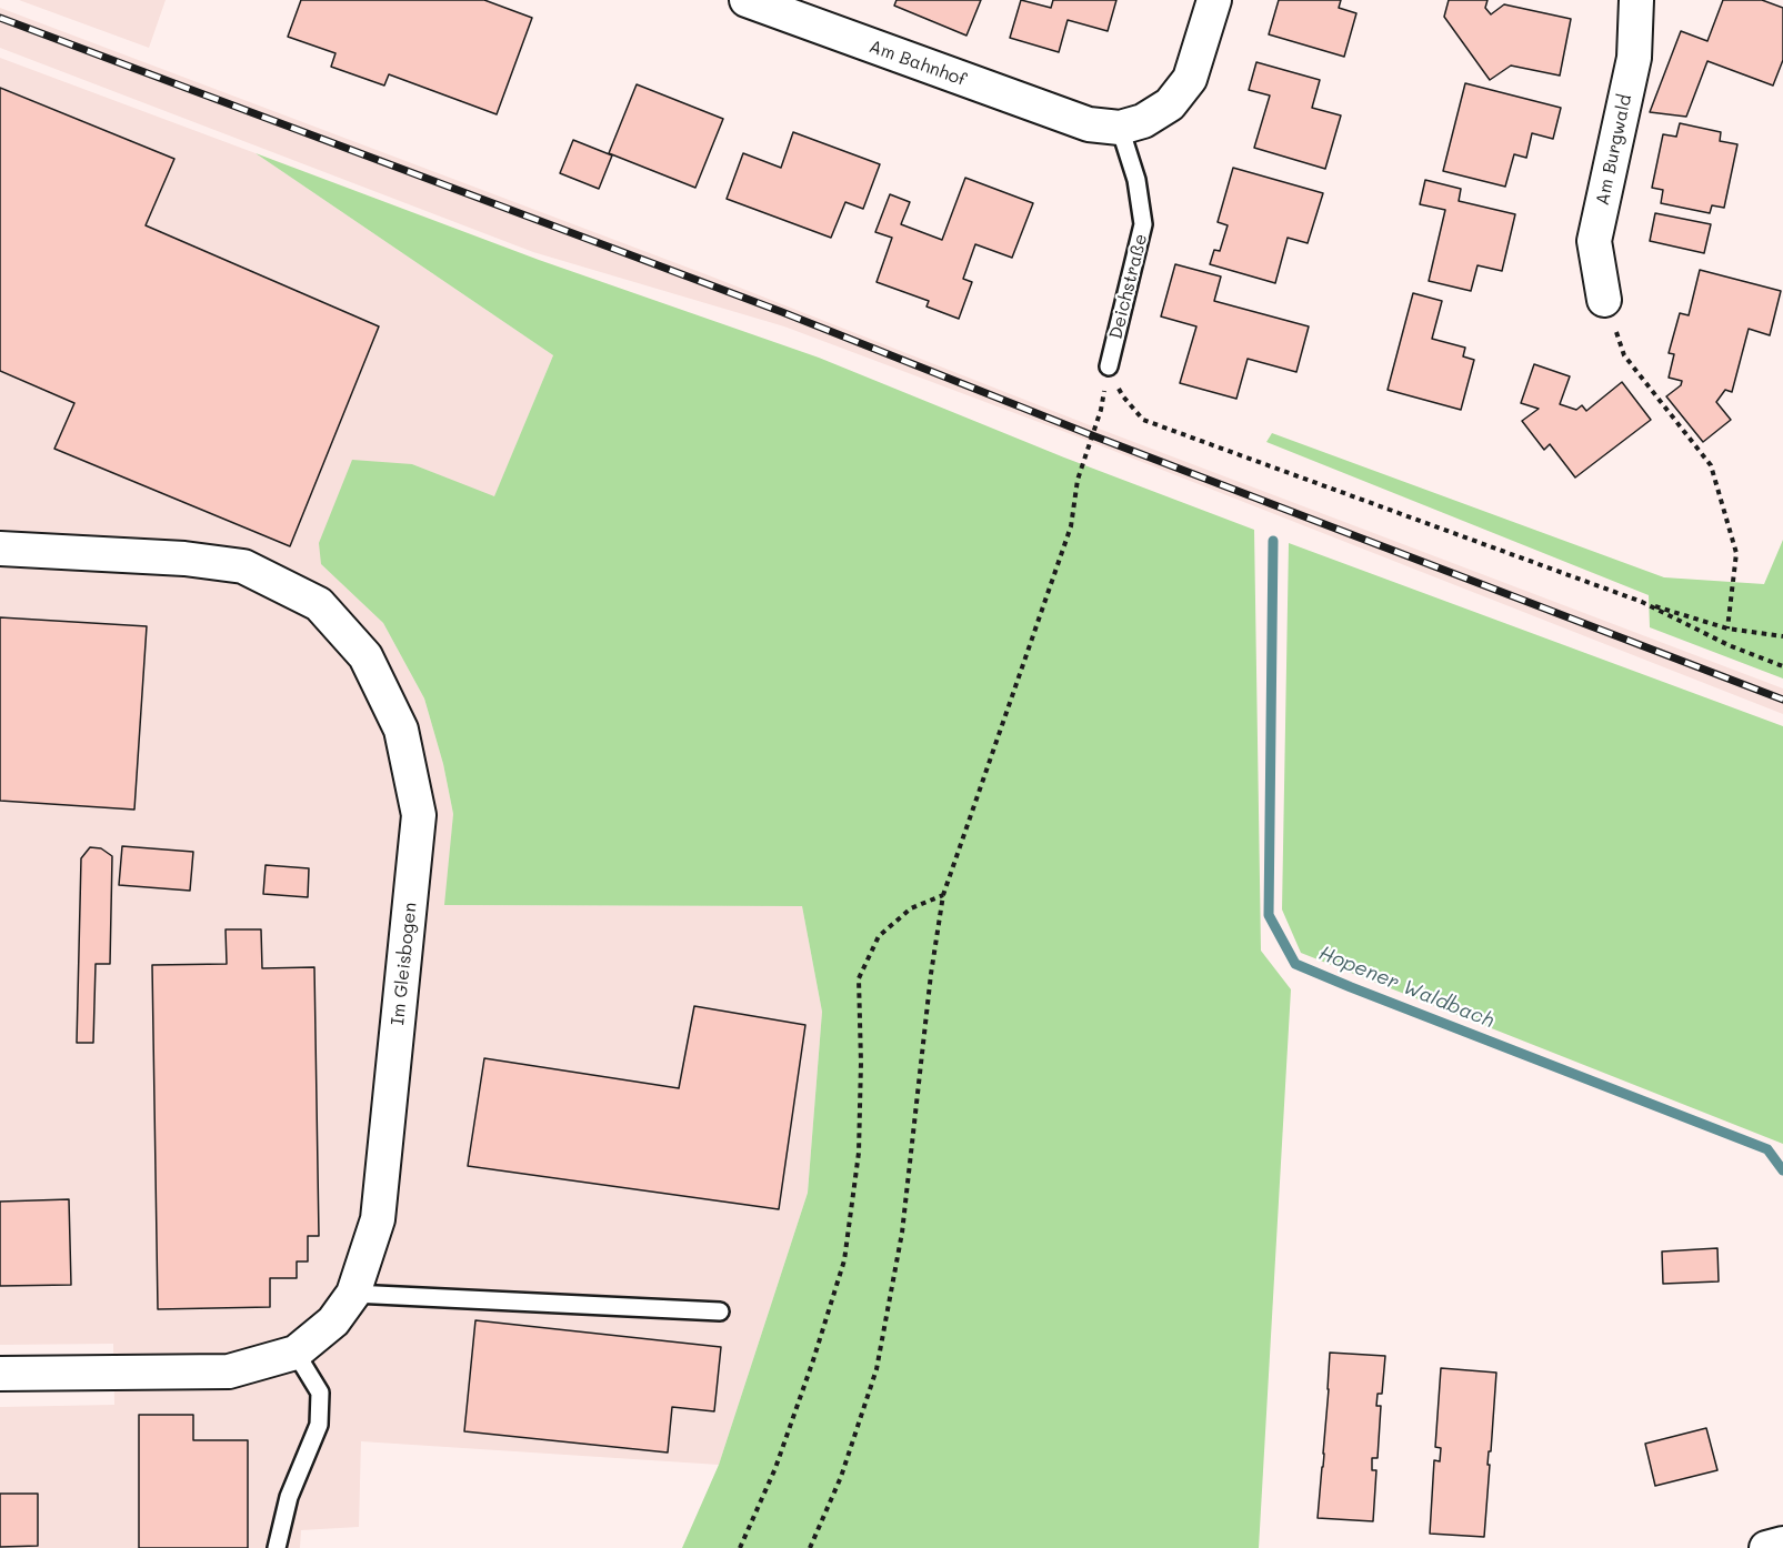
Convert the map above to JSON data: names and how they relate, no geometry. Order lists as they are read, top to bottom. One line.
{"streets":{"street":["Am Bahnhof","Am Burgwald","Im Gleisbogen"],"lane":["Deichstraße"]},"crossings":[["Am Bahnhof","Deichstraße"]],"water":["Hopener Waldbach"]}
